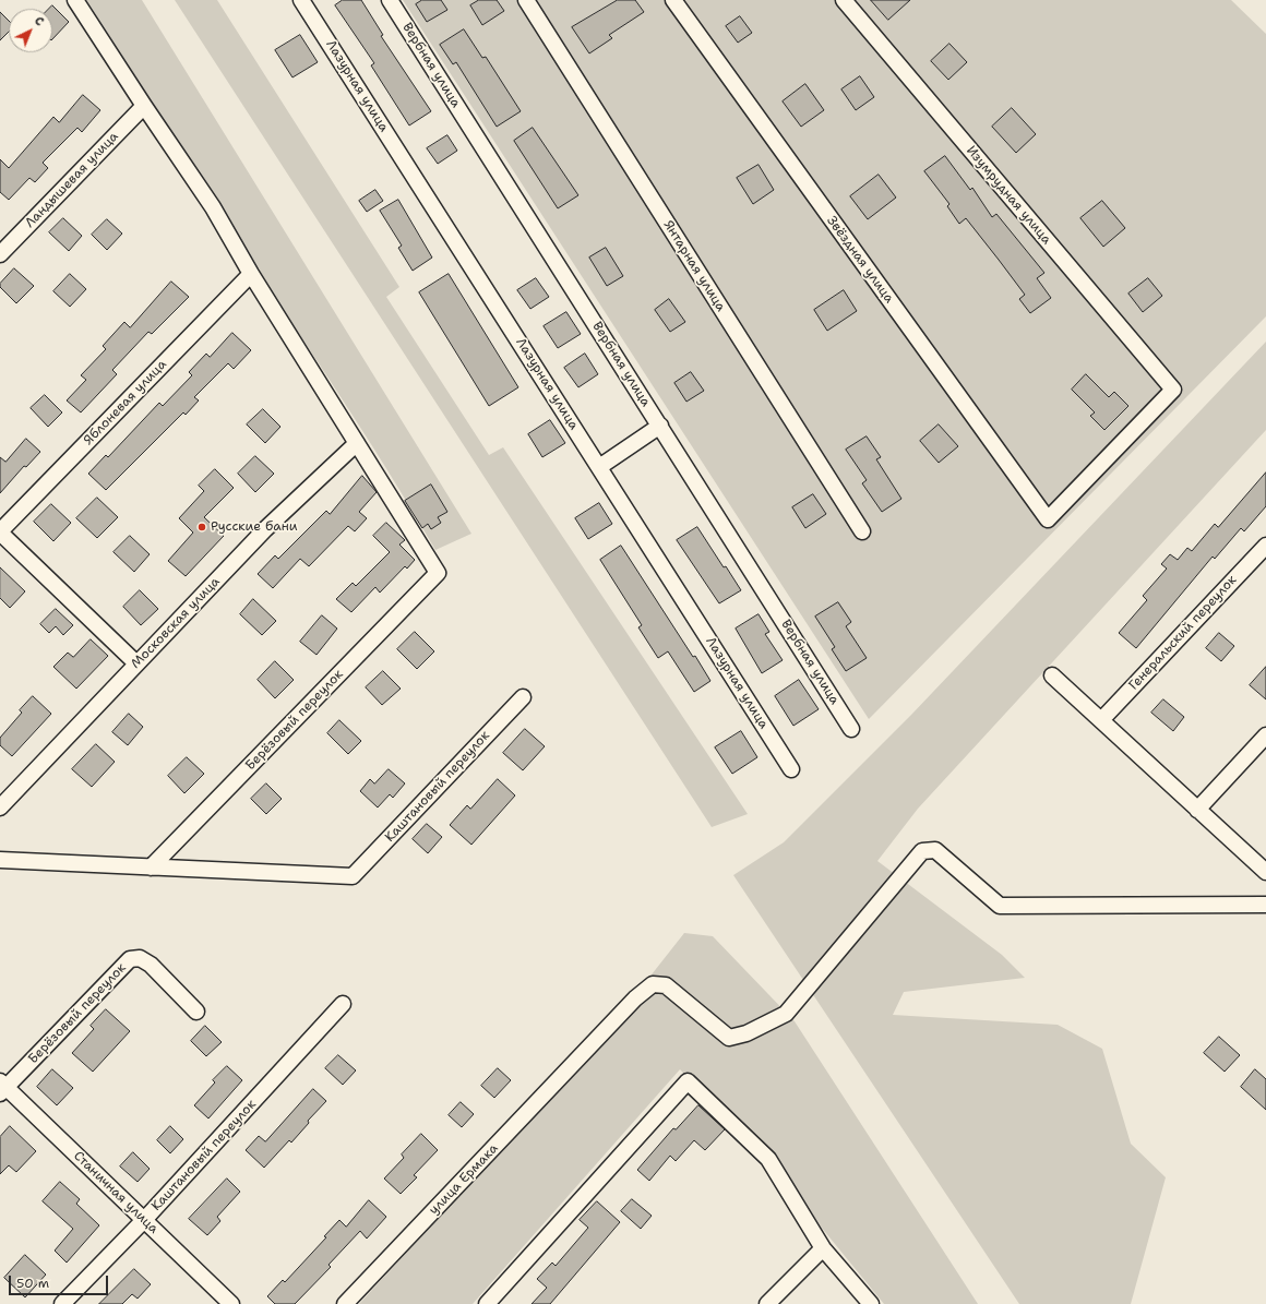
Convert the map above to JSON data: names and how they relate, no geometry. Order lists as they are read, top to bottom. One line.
{"streets":{"street":["Вербная улица","Лазурная улица","Ландышевая улица","Изумрудная улица","Звёздная улица","Янтарная улица","Яблоневая улица","Московская улица","Генеральский переулок","Берёзовый переулок","Каштановый переулок","улица Ермака","Станичная улица"]},"crossings":[["Изумрудная улица","Звёздная улица"],["Московская улица","Берёзовый переулок"],["Берёзовый переулок","Каштановый переулок"],["Берёзовый переулок","Станичная улица"],["Каштановый переулок","Станичная улица"]],"places":["Русские бани"],"scale_bar":"50 m","north":"top right"}
